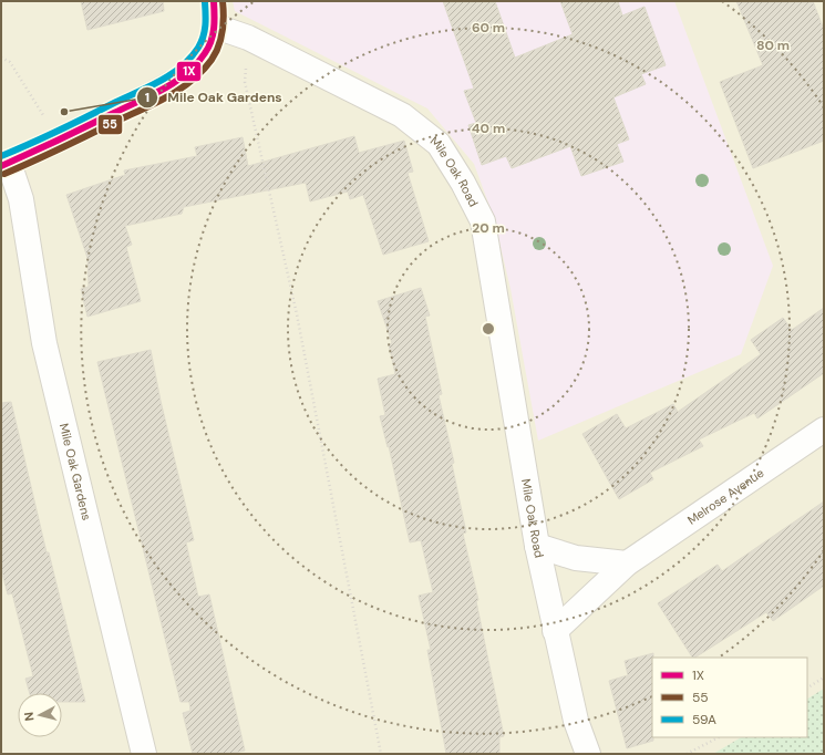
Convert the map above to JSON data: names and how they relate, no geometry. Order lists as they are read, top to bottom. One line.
{"streets":{"street":["Mile Oak Road","Mile Oak Gardens","Melrose Avenue"]},"crossings":[["Mile Oak Road","Melrose Avenue"]],"places":["Mile Oak Gardens"],"lines":["transit line 1X","transit line 55","transit line 59A"],"legend":["1X","55","59A"],"north":"left","rings":["60 m","80 m","40 m","20 m"]}
